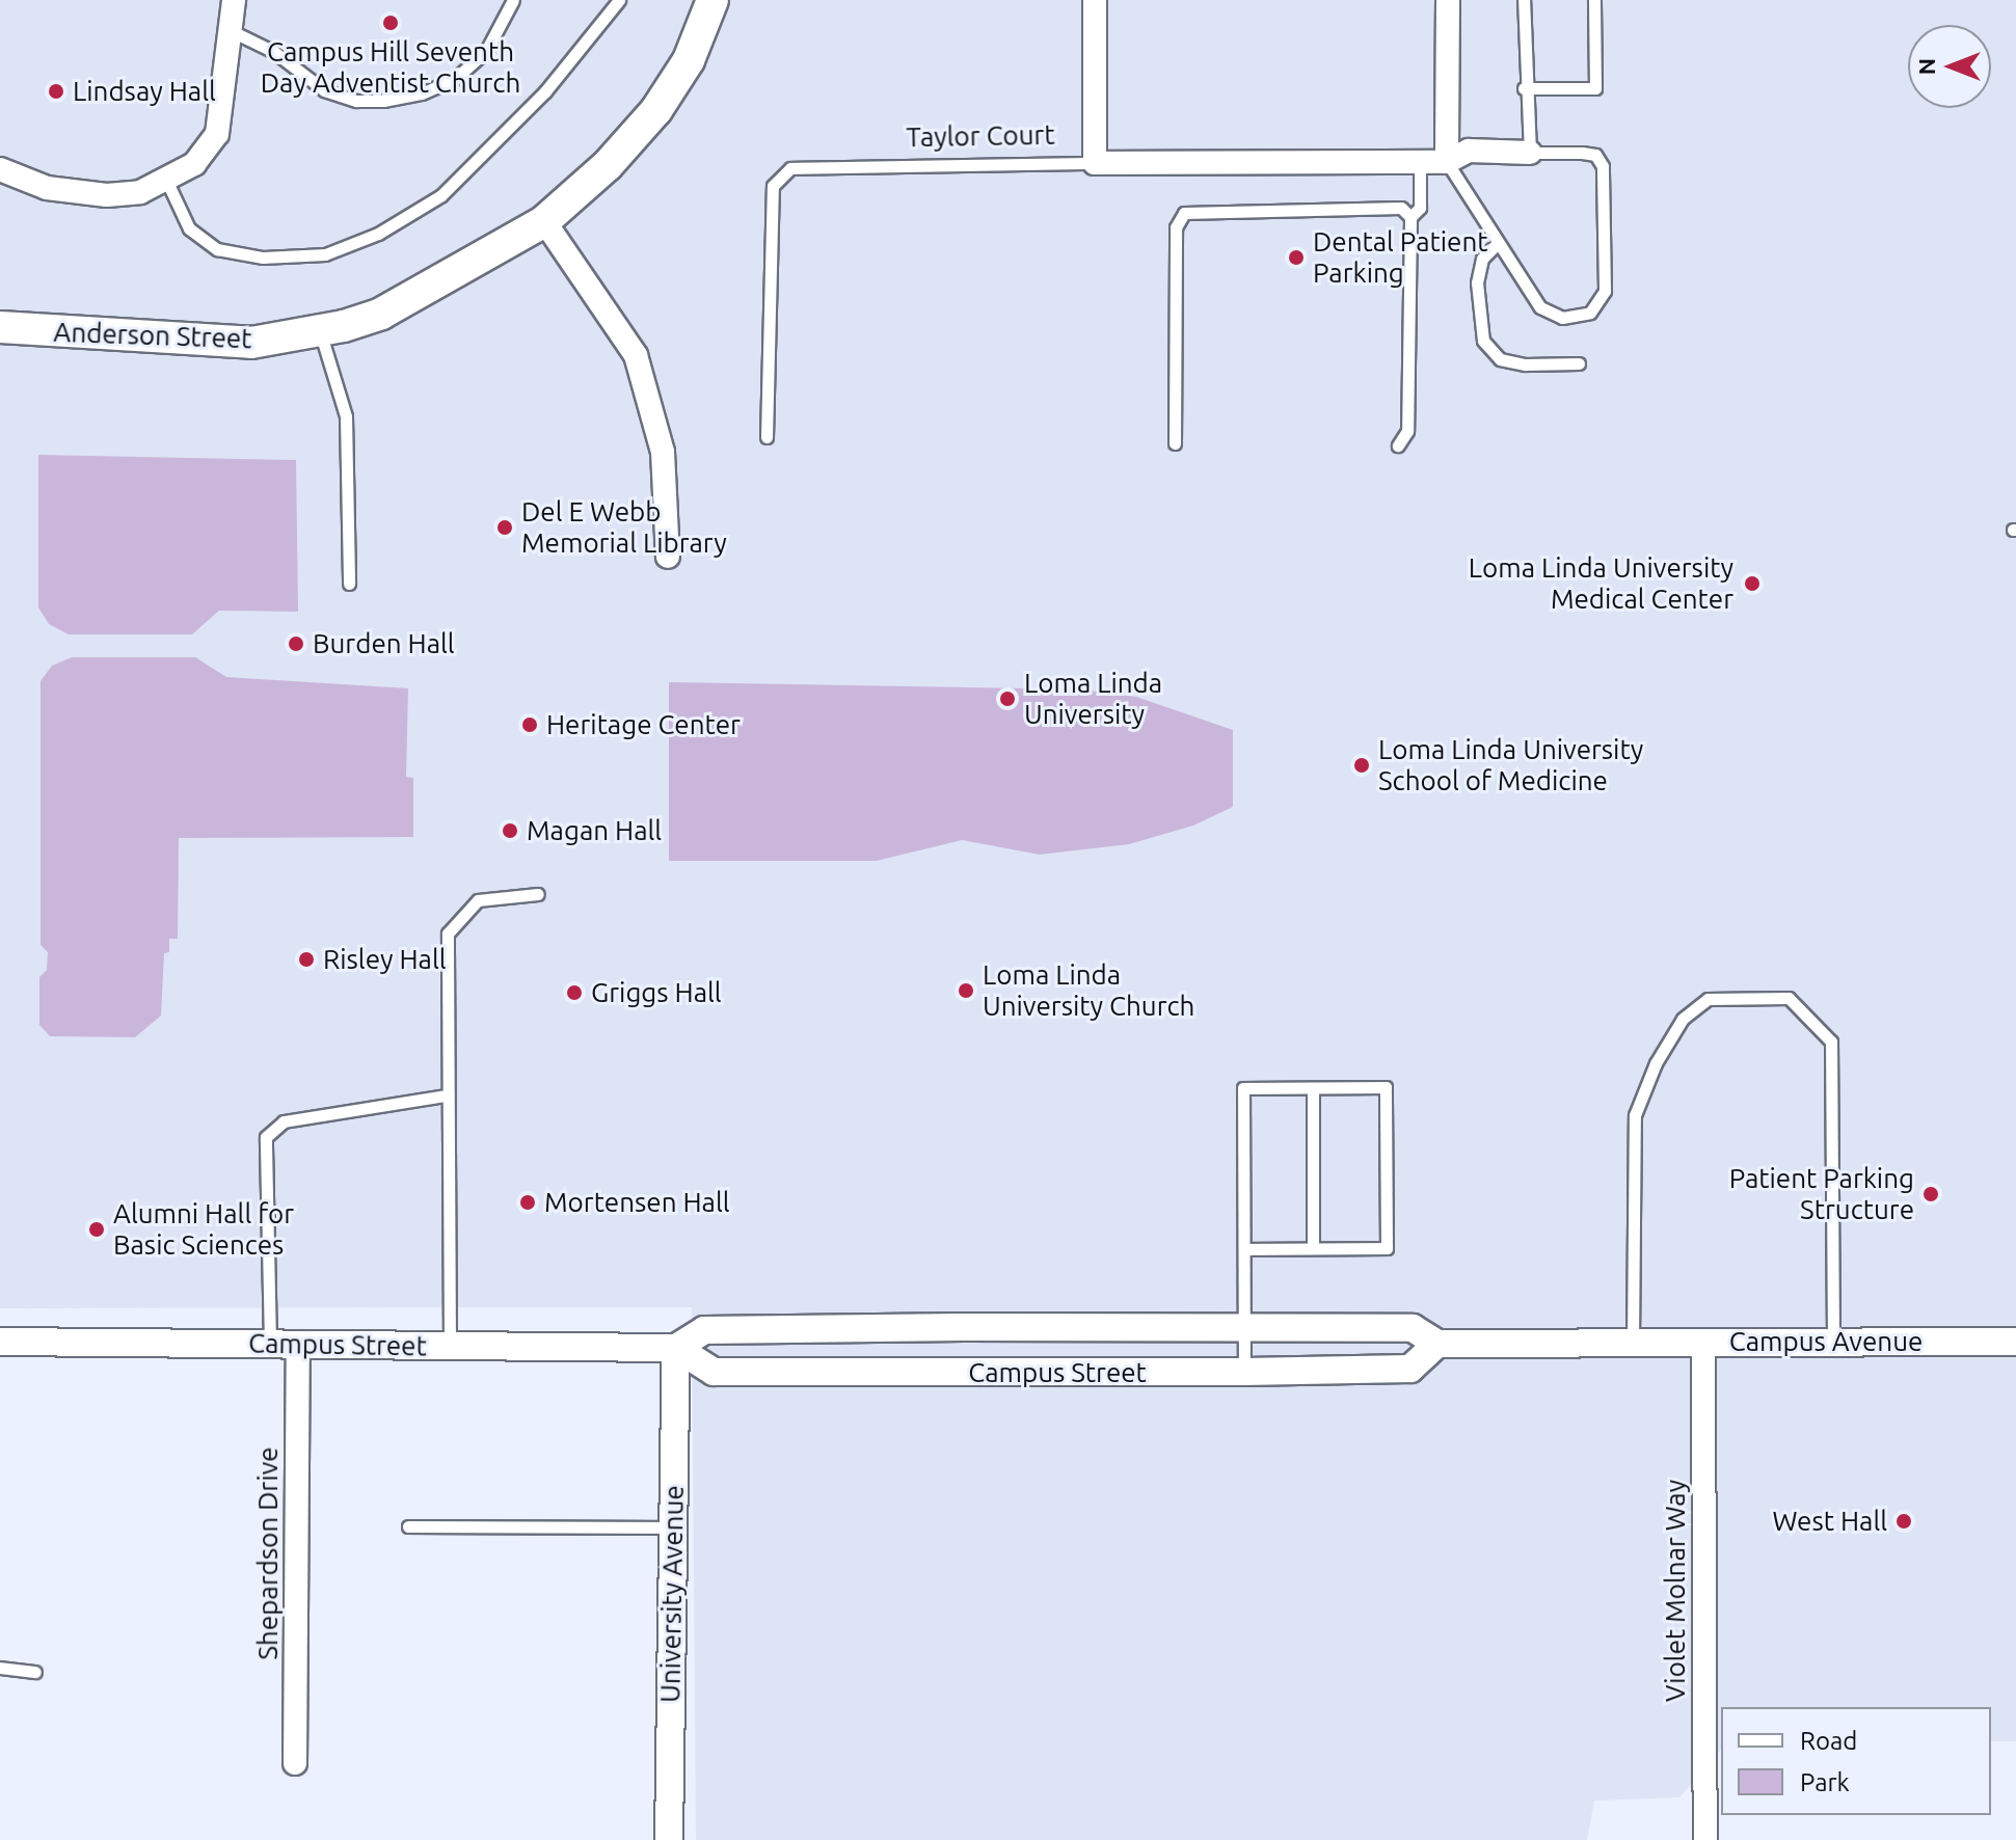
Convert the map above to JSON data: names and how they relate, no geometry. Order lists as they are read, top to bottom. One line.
{"streets":{"main road":["Anderson Street"],"street":["Taylor Court","Campus Avenue","Campus Street","Shepardson Drive","Violet Molnar Way","University Avenue"]},"crossings":[["Campus Avenue","Campus Street"],["Campus Avenue","Violet Molnar Way"],["Campus Street","Shepardson Drive"],["Campus Street","Violet Molnar Way"],["Campus Street","University Avenue"]],"places":["Campus Hill Seventh Day Adventist Church","Lindsay Hall","Dental Patient Parking","Del E Webb Memorial Library","Loma Linda University Medical Center","Burden Hall","Loma Linda University","Heritage Center","Loma Linda University School of Medicine","Magan Hall","Risley Hall","Loma Linda University Church","Griggs Hall","Patient Parking Structure","Mortensen Hall","Alumni Hall for Basic Sciences","West Hall"],"legend":["Road","Park"],"north":"left"}
